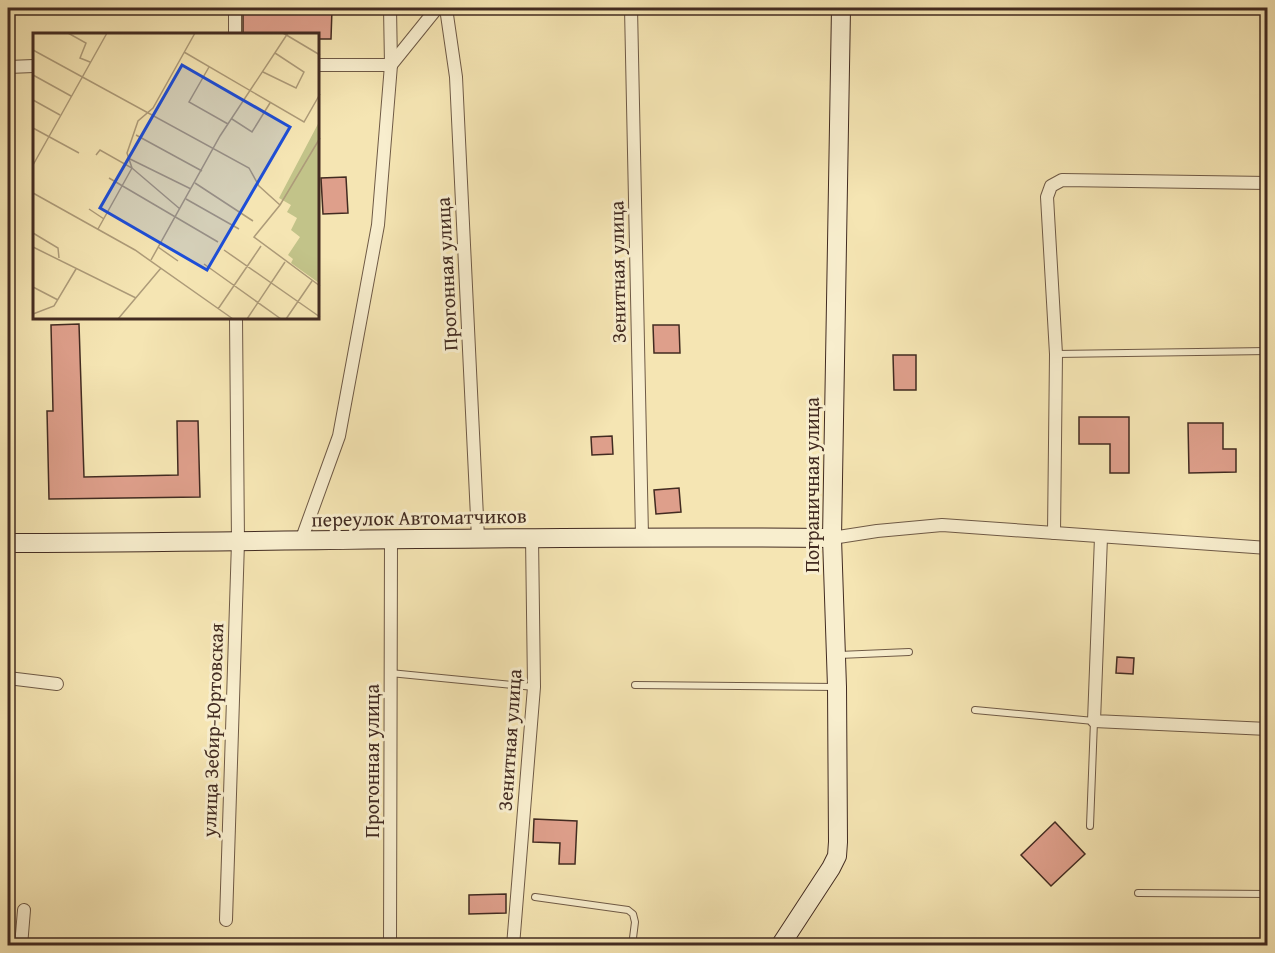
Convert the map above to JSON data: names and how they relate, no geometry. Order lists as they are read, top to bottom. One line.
{"streets":{"street":["Зенитная улица","Прогонная улица","Пограничная улица","переулок Автоматчиков","улица Зебир-Юртовская"]},"crossings":[["Зенитная улица","переулок Автоматчиков"],["Прогонная улица","переулок Автоматчиков"],["Пограничная улица","переулок Автоматчиков"],["переулок Автоматчиков","улица Зебир-Юртовская"]]}
